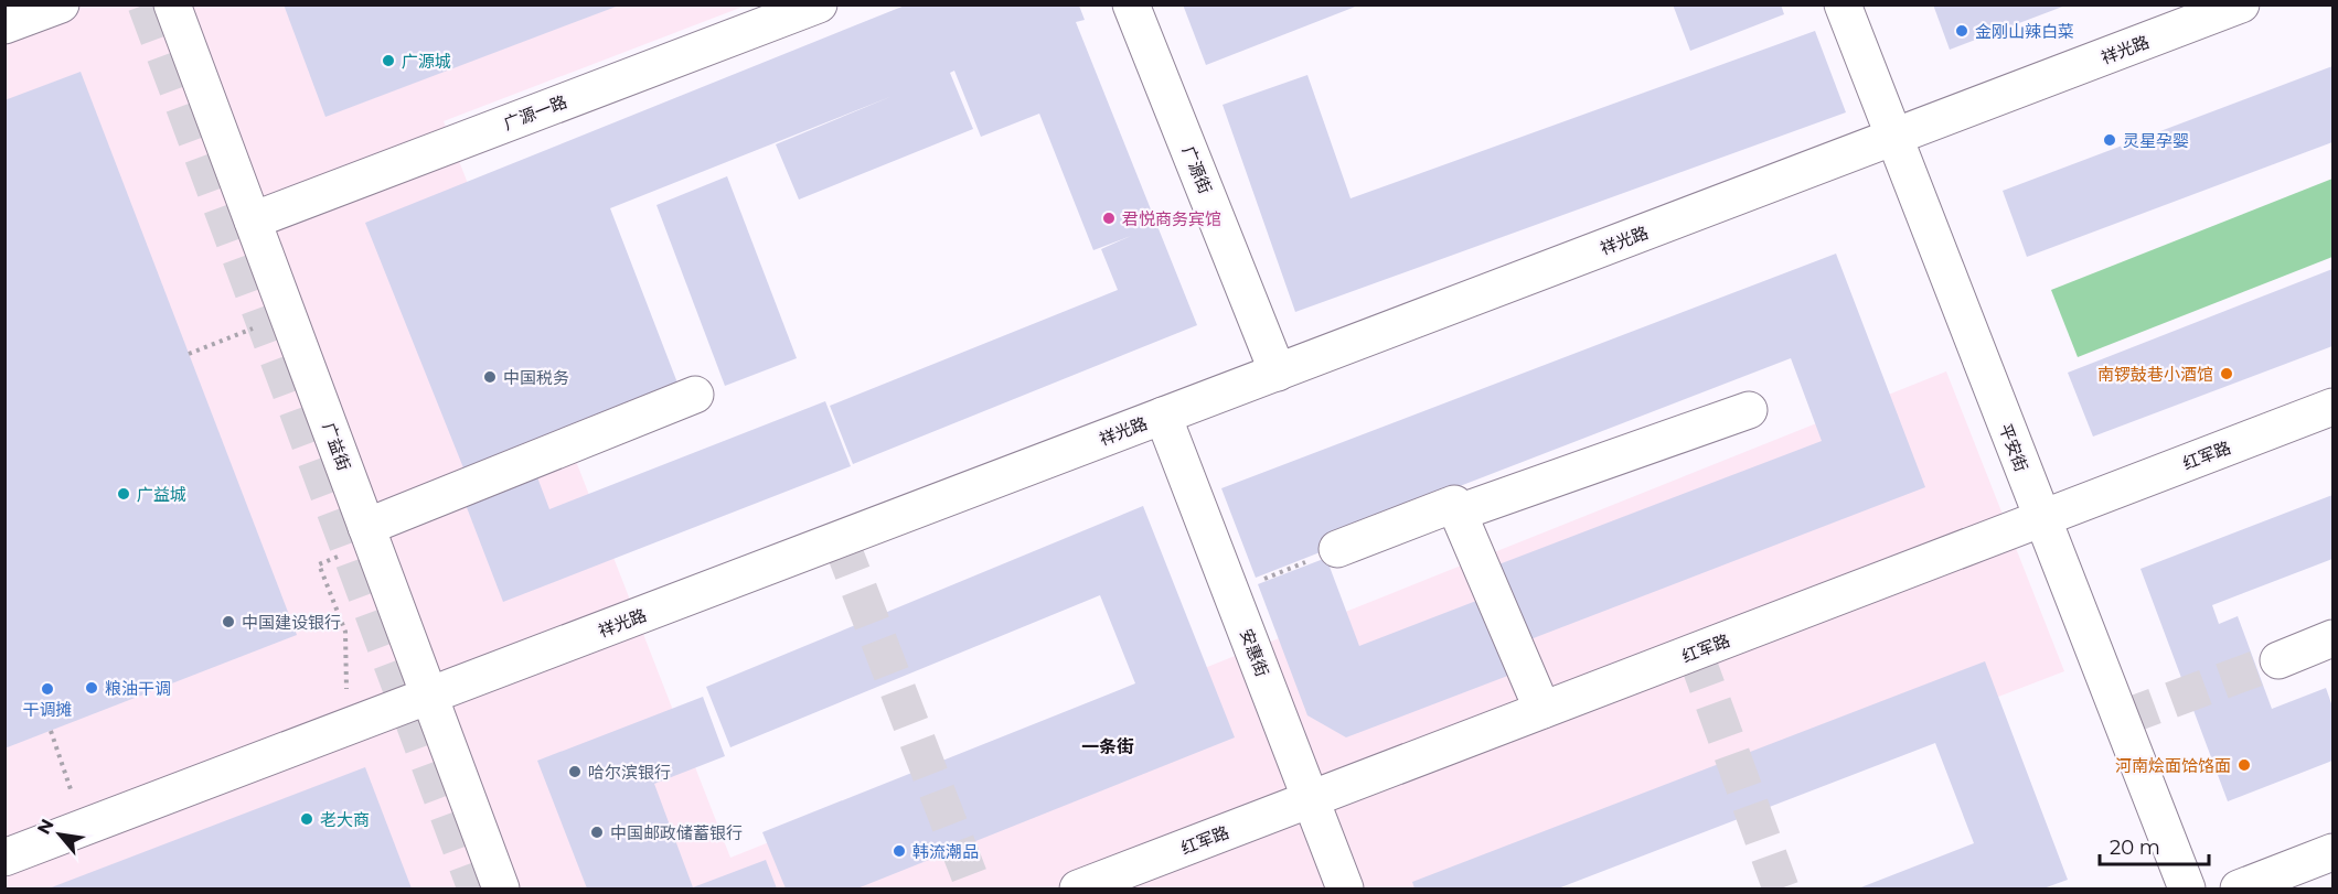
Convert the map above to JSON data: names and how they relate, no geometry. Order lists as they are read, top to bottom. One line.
{"streets":{"street":["祥光路","广源一路","广源街","广益街","平安街","红军路","安惠街"]},"crossings":[["祥光路","广源街"],["祥光路","广益街"],["祥光路","平安街"],["祥光路","安惠街"],["广源一路","广益街"],["平安街","红军路"],["红军路","安惠街"]],"districts":["一条街"],"places":["金刚山辣白菜","广源城","灵星孕婴","君悦商务宾馆","南锣鼓巷小酒馆","中国税务","广益城","中国建设银行","粮油干调","干调摊","河南烩面饸饹面","哈尔滨银行","老大商","中国邮政储蓄银行","韩流潮品"],"scale_bar":"20 m","north":"top left"}
